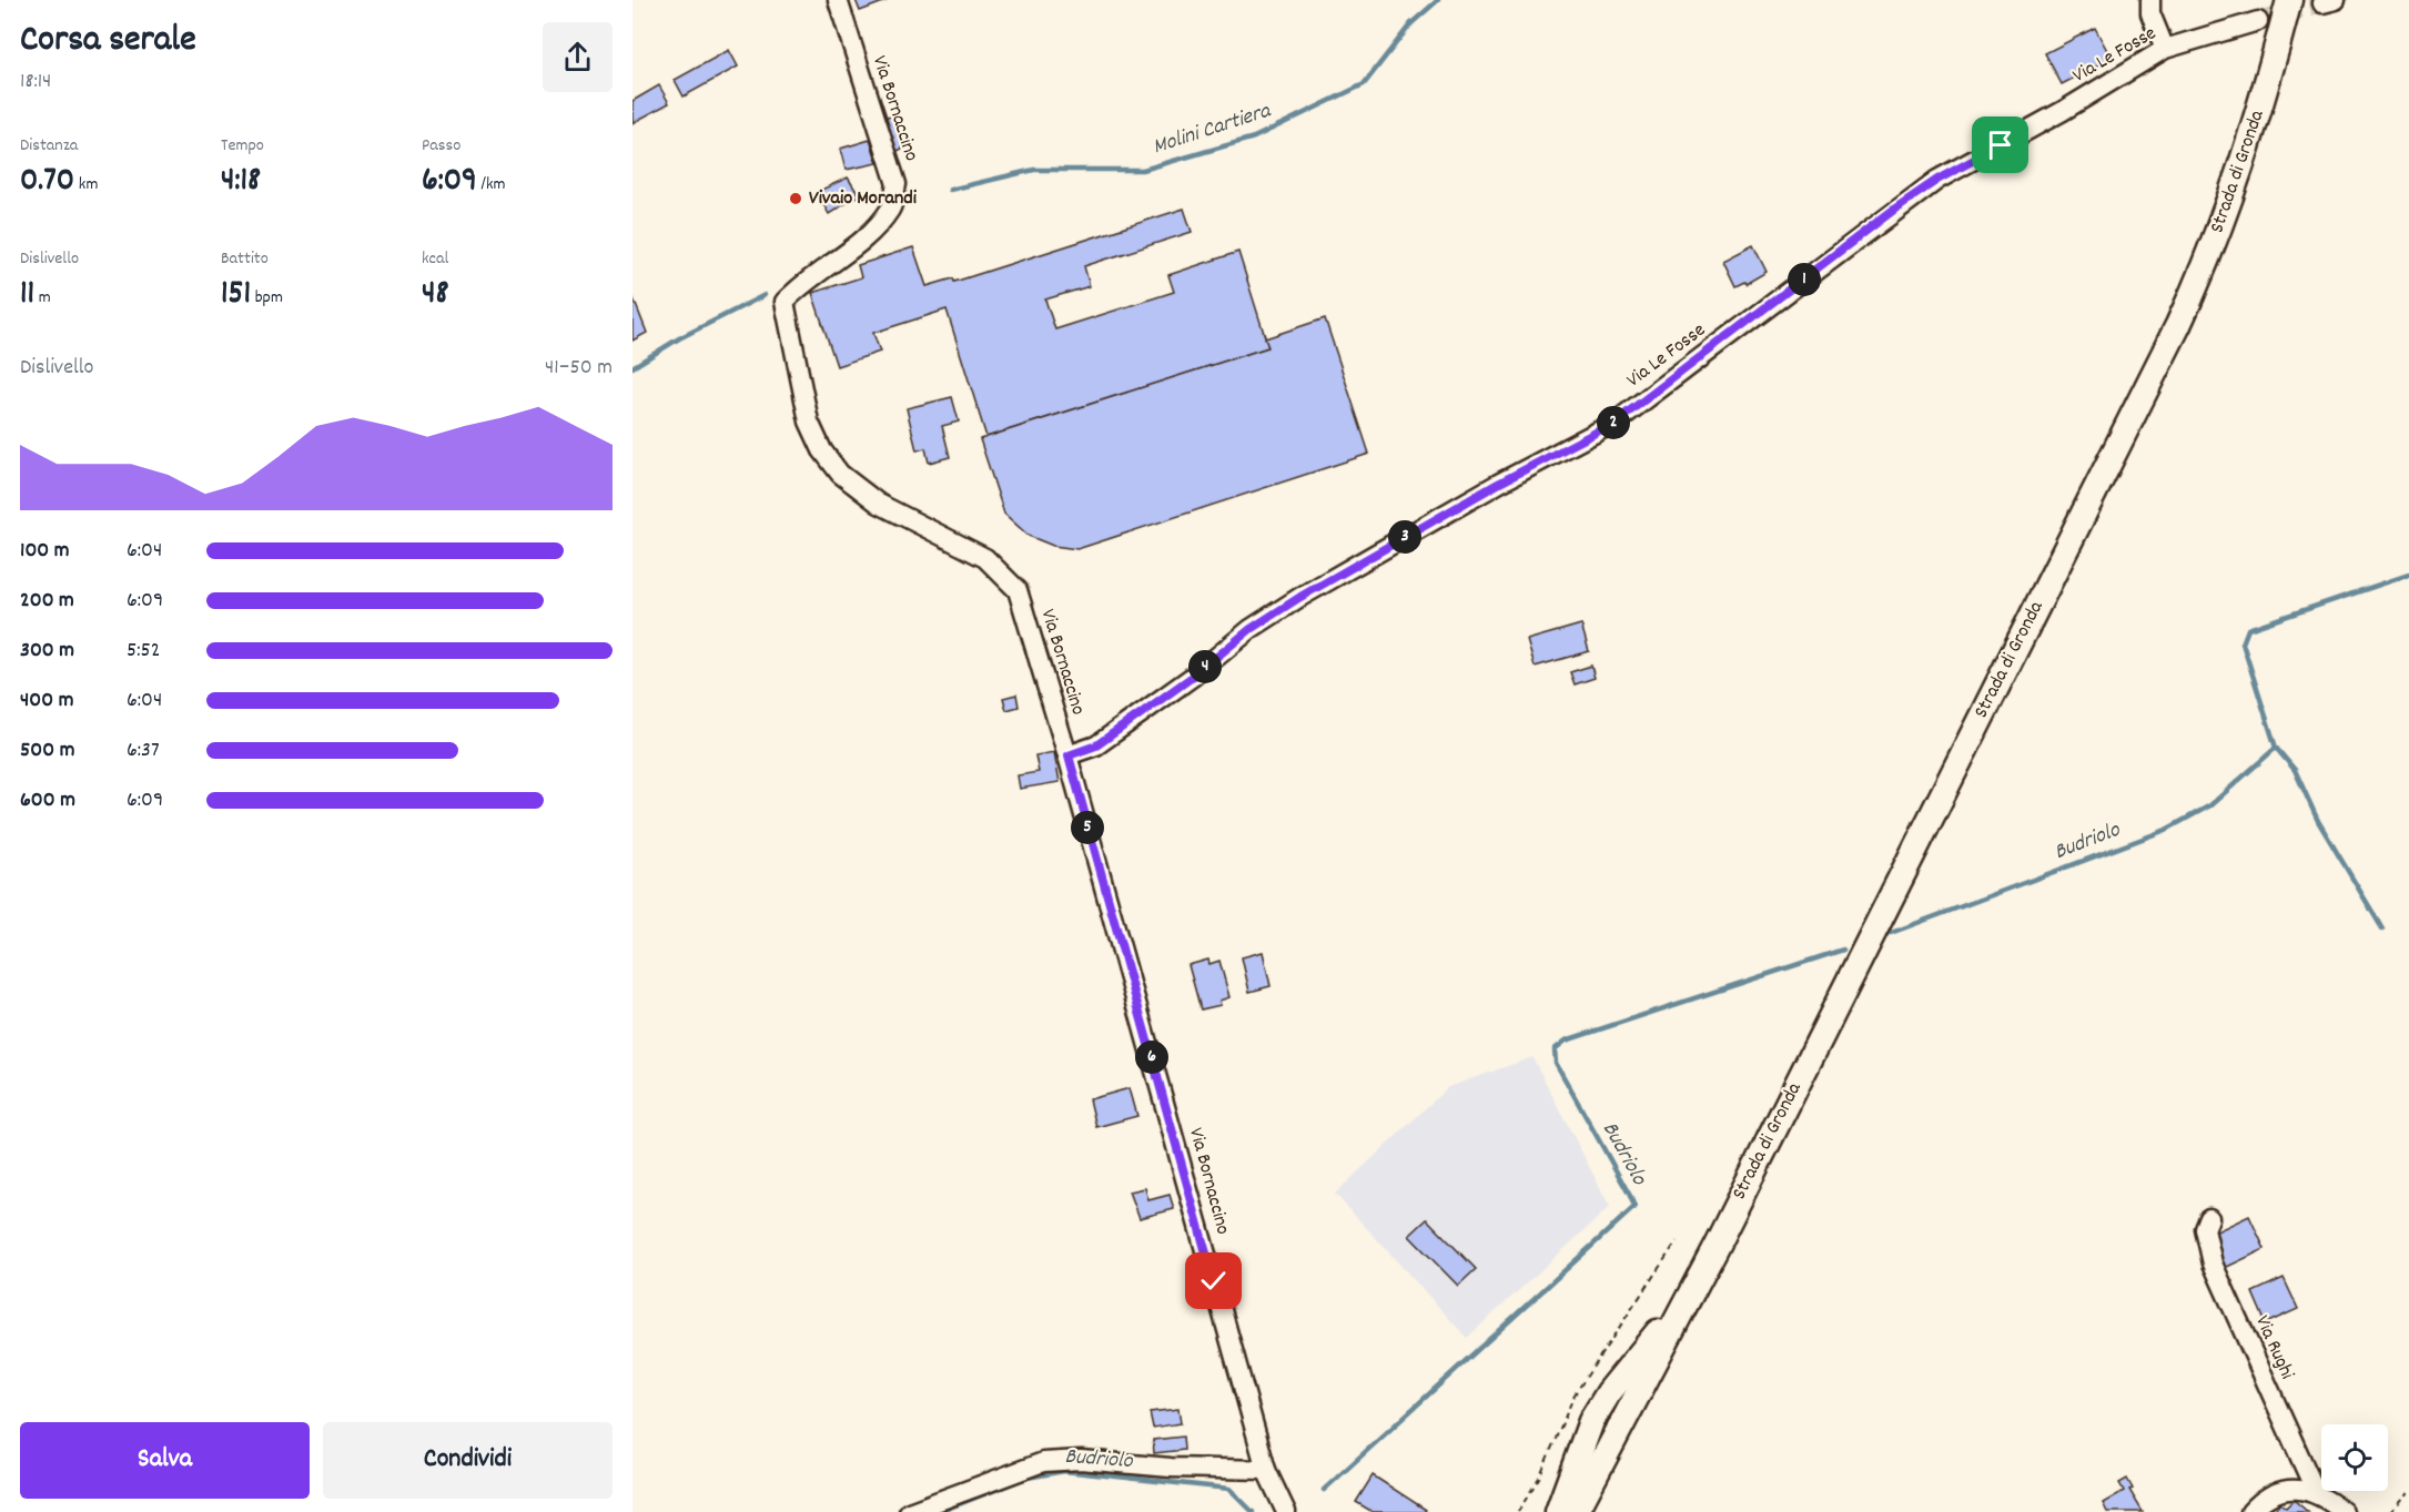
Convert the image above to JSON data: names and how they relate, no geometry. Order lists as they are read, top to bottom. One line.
{"streets":{"main road":["Strada di Gronda"],"street":["Via Le Fosse","Via Bornaccino","Via Rughi"]},"crossings":[["Via Le Fosse","Via Bornaccino"]],"water":["Molini Cartiera","Budriolo"],"places":["Vivaio Morandi"],"page":{"heading":["Corsa serale","18:14"],"stats":[["Distanza","0.70 km"],["Tempo","4:18"],["Passo","6:09 /km"],["Dislivello","11 m"],["Battito","151 bpm"],["kcal","48"]],"pins":["1","2","3","4","5","6"],"chart":["Dislivello","41–50 m"],"list":[{"name":"100 m","note":"6:04"},{"name":"200 m","note":"6:09"},{"name":"300 m","note":"5:52"},{"name":"400 m","note":"6:04"},{"name":"500 m","note":"6:37"},{"name":"600 m","note":"6:09"}],"buttons":["Salva","Condividi"]}}
